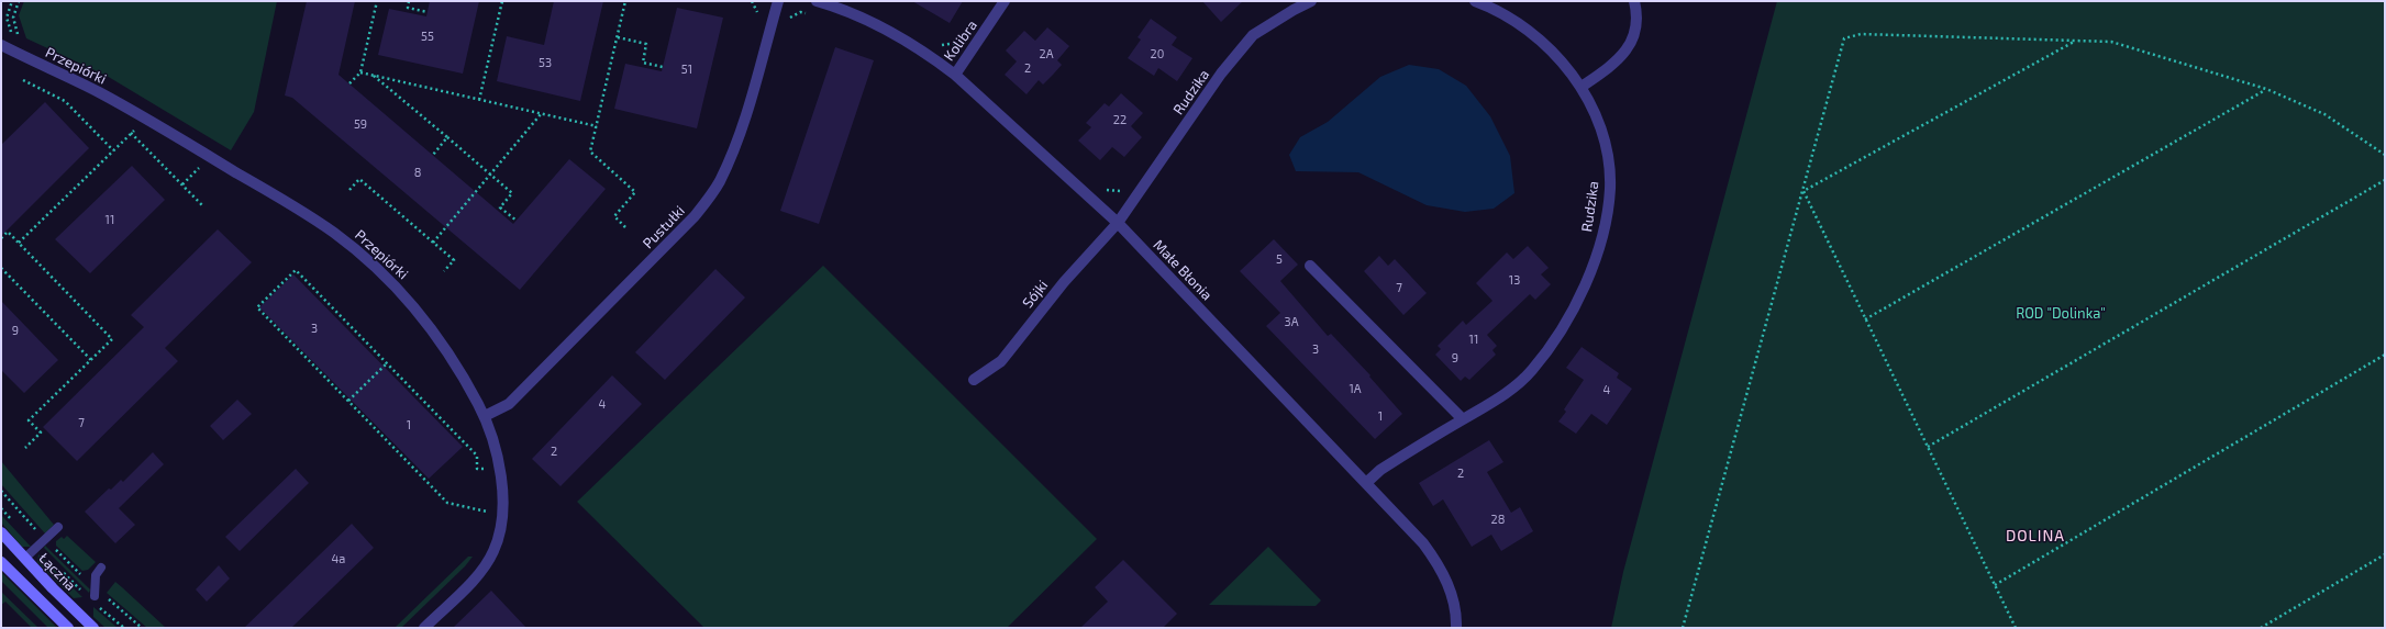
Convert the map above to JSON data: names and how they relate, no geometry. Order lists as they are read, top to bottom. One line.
{"streets":{"street":["Kolibra","Przepiórki","Rudzika","Pustułki","Małe Błonia","Sójki","Łączna"]},"crossings":[["Kolibra","Małe Błonia"],["Przepiórki","Pustułki"],["Rudzika","Małe Błonia"],["Rudzika","Sójki"],["Małe Błonia","Sójki"]],"districts":["DOLINA"],"parks":["ROD \"Dolinka\""],"house_numbers":["55","2A","20","53","2","51","22","59","8","11","5","13","7","3A","3","9","11","3","9","1A","4","4","1","7","1","2","2","28","4a"]}
